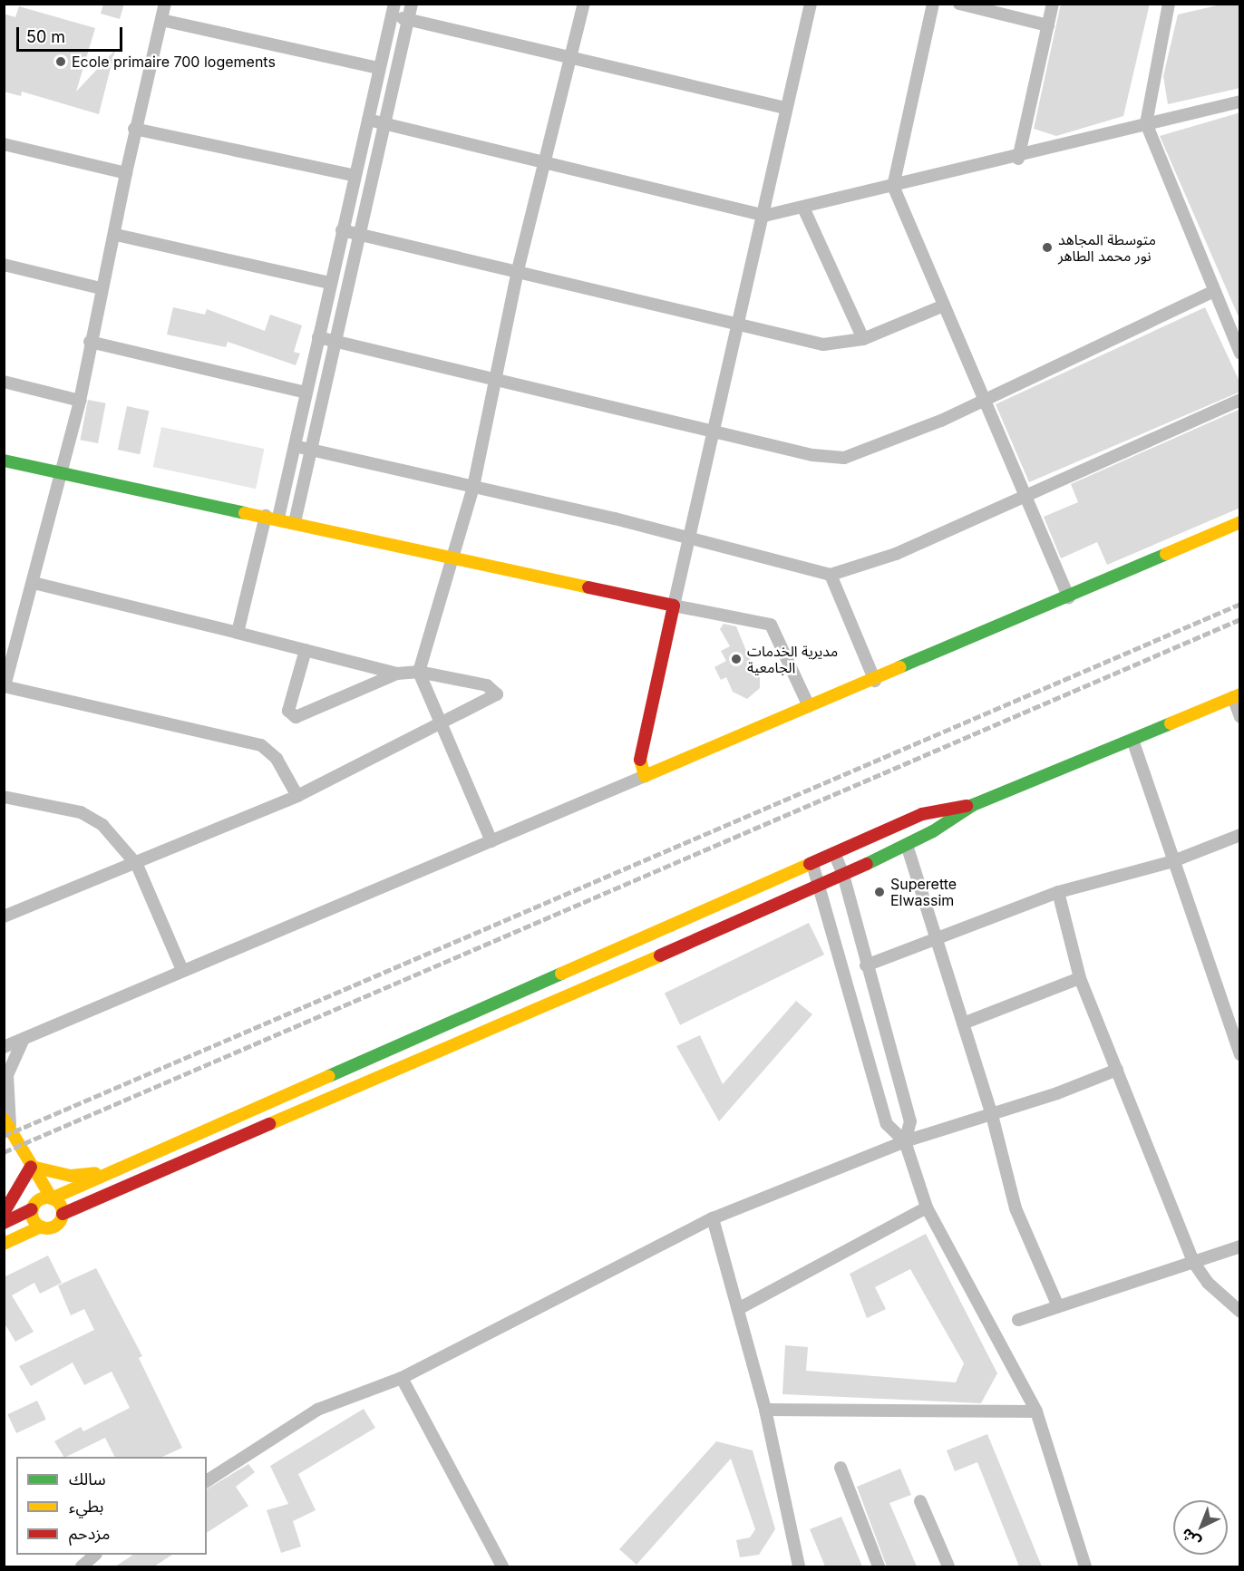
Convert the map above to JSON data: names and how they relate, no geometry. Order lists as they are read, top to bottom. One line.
{"places":["Ecole primaire 700 logements","متوسطة المجاهد نور محمد الطاهر","مديرية الخدمات الجامعية","Superette Elwassim"],"legend":["سالك","بطيء","مزدحم"],"scale_bar":"50 m","north":"bottom left"}
